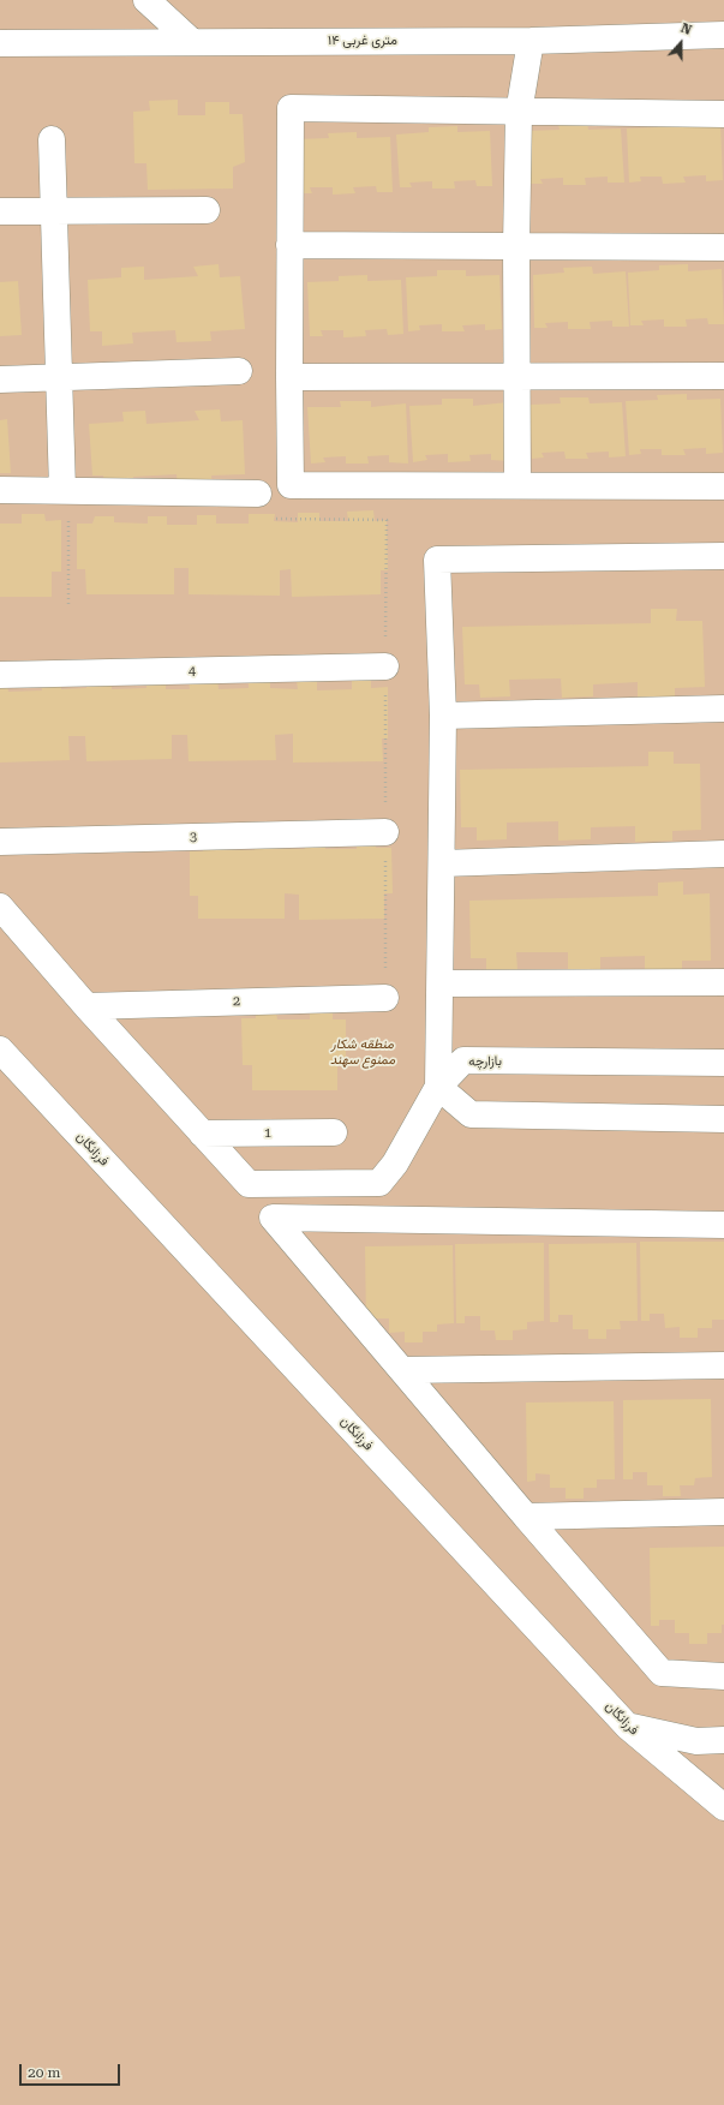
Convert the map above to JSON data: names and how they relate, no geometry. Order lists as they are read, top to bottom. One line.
{"streets":{"street":["۱۴ متری غربی","4","3","2","بازارچه","1","فرزانگان"]},"parks":["منطقه شکار ممنوع سهند"],"scale_bar":"20 m","north":"top"}
